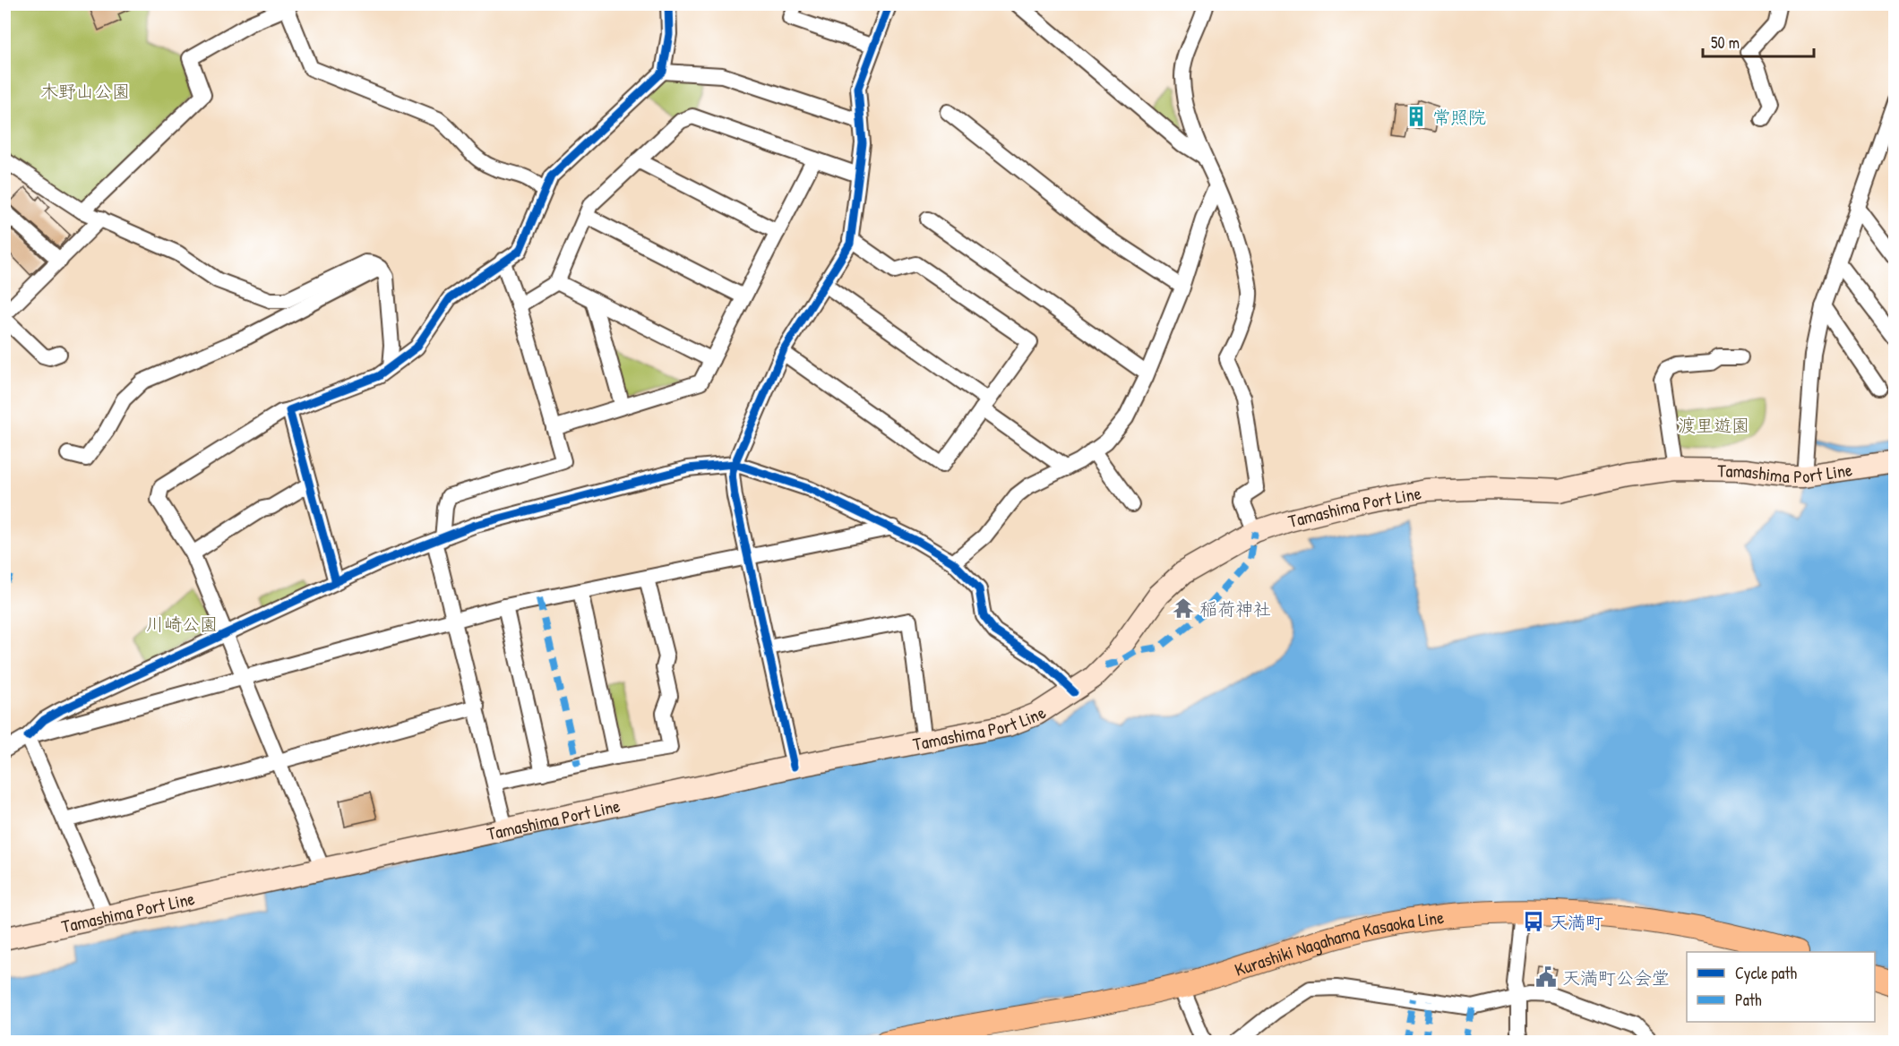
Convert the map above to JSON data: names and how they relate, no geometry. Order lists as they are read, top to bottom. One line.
{"streets":{"main road":["Tamashima Port Line","Kurashiki Nagahama Kasaoka Line"]},"parks":["木野山公園","渡里遊園","川崎公園"],"places":{"building":["常照院"],"temple":["稲荷神社"],"bus stop":["天満町"],"public building":["天満町公会堂"]},"legend":["Cycle path","Path"],"scale_bar":"50 m"}
